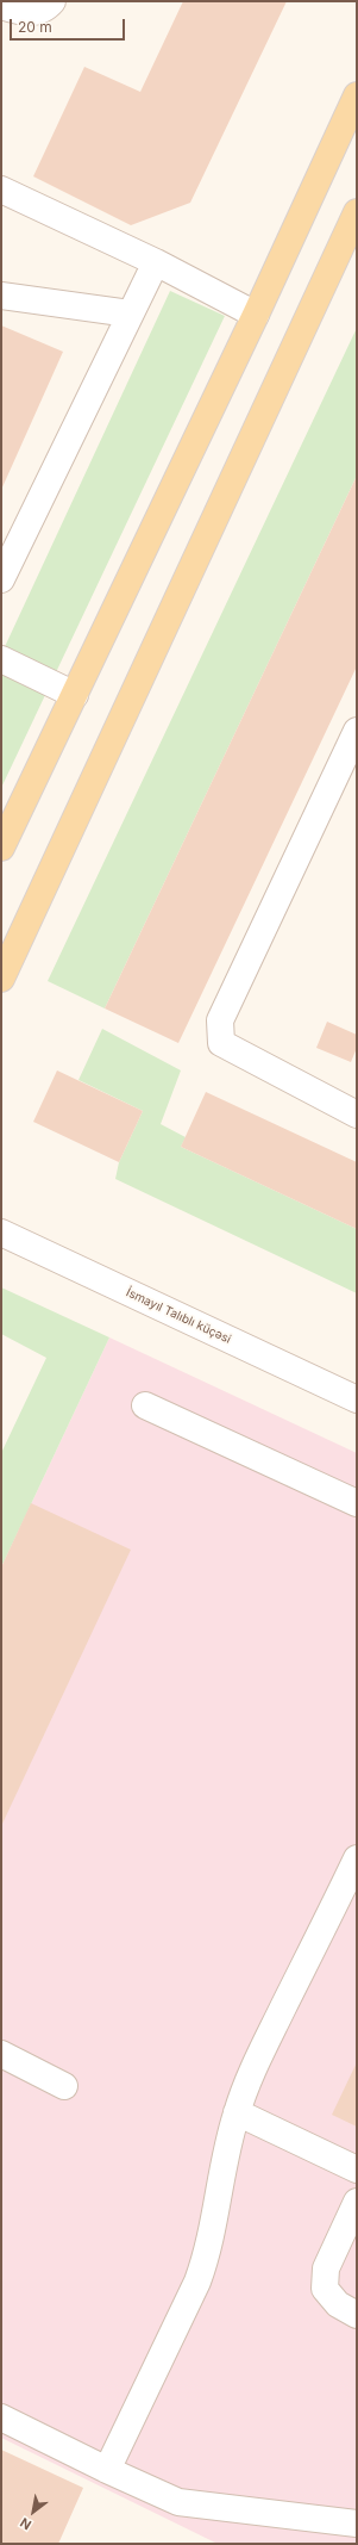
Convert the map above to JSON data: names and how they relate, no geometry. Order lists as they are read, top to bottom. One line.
{"streets":{"street":["İsmayıl Talıblı küçəsi"]},"scale_bar":"20 m","north":"bottom left"}
